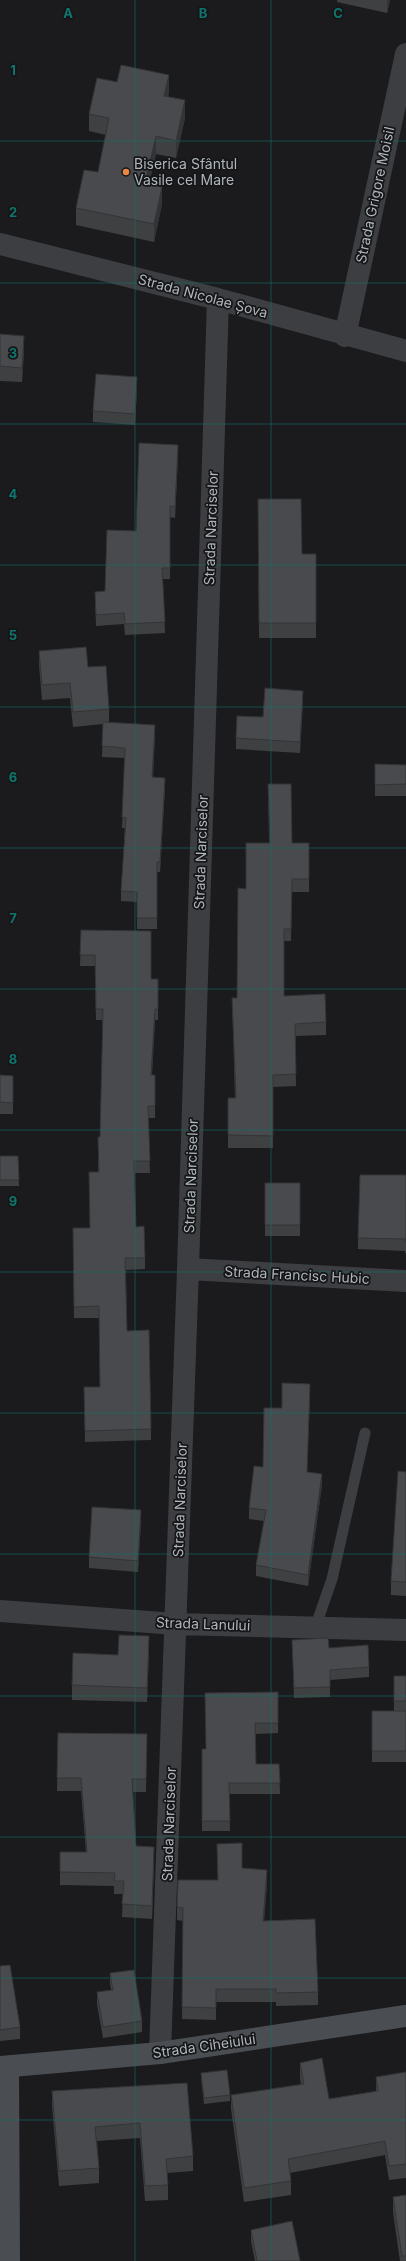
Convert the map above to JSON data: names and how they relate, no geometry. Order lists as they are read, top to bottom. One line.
{"streets":{"street":["Strada Grigore Moisil","Strada Nicolae Șova","Strada Narciselor","Strada Francisc Hubic","Strada Lanului","Strada Ciheiului"]},"crossings":[["Strada Grigore Moisil","Strada Nicolae Șova"],["Strada Nicolae Șova","Strada Narciselor"],["Strada Narciselor","Strada Francisc Hubic"],["Strada Narciselor","Strada Lanului"],["Strada Narciselor","Strada Ciheiului"]],"places":["Biserica Sfântul Vasile cel Mare"],"grid":{"columns":["A","B","C"],"rows":["1","2","3","4","5","6","7","8","9"]}}
